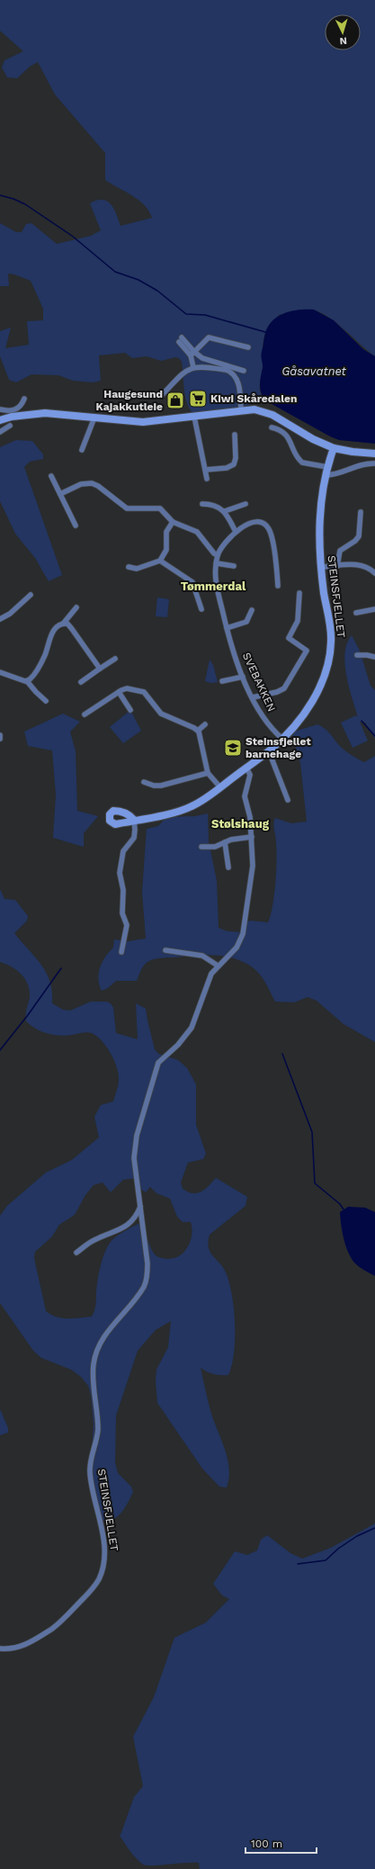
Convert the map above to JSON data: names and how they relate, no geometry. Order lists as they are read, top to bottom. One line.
{"streets":{"street":["STEINSFJELLET","SVEBAKKEN"]},"crossings":[["STEINSFJELLET","SVEBAKKEN"]],"districts":["Tømmerdal","Stølshaug"],"water":["Gåsavatnet"],"places":{"supermarket":["Kiwi Skåredalen"],"shop":["Haugesund Kajakkutleie"],"school or university":["Steinsfjellet barnehage"]},"scale_bar":"100 m","north":"bottom"}
